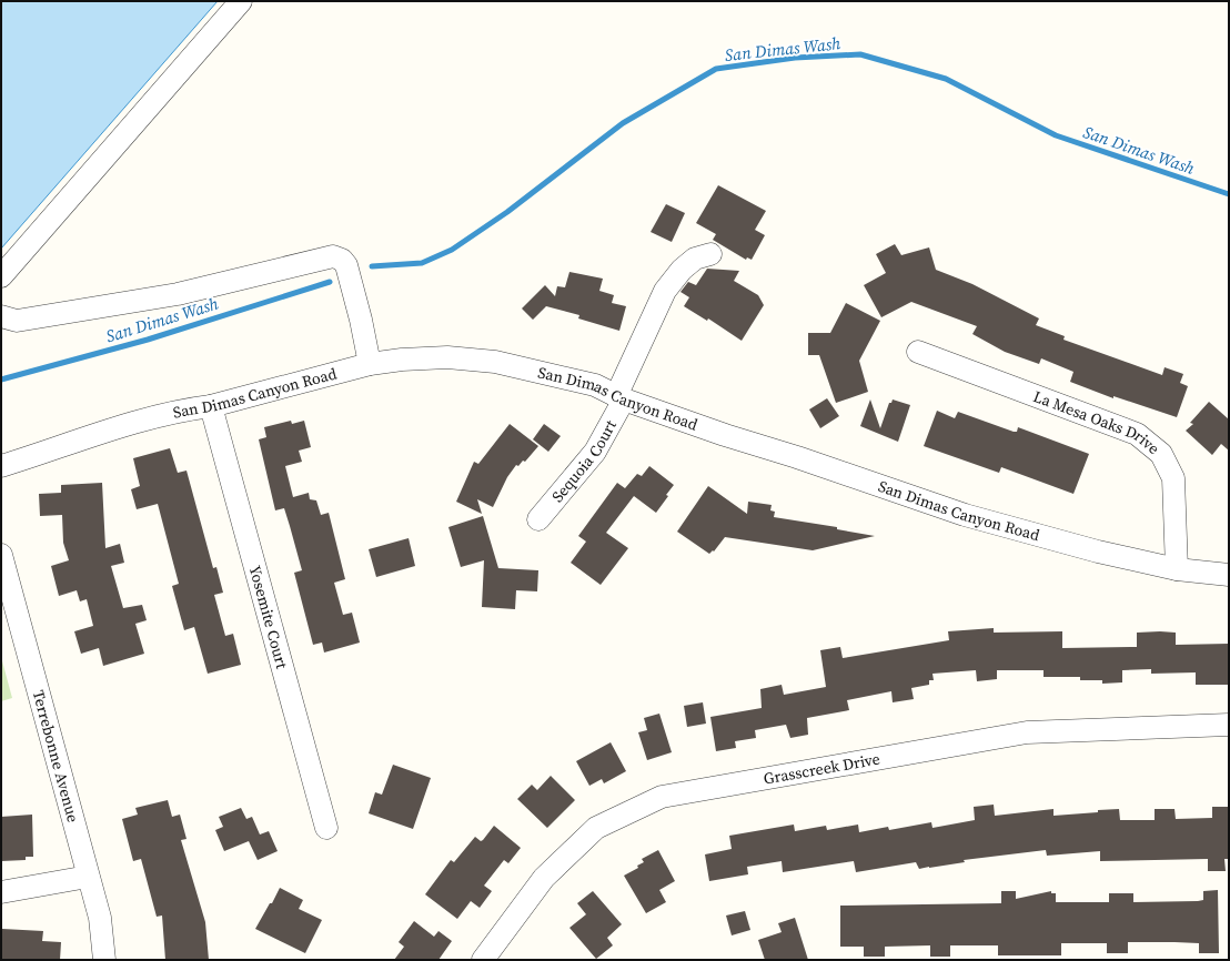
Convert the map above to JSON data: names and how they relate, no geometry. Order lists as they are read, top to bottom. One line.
{"streets":{"street":["San Dimas Canyon Road","La Mesa Oaks Drive","Sequoia Court","Yosemite Court","Terrebonne Avenue","Grasscreek Drive"]},"crossings":[["San Dimas Canyon Road","La Mesa Oaks Drive"],["San Dimas Canyon Road","Sequoia Court"],["San Dimas Canyon Road","Yosemite Court"]],"water":["San Dimas Wash"]}
